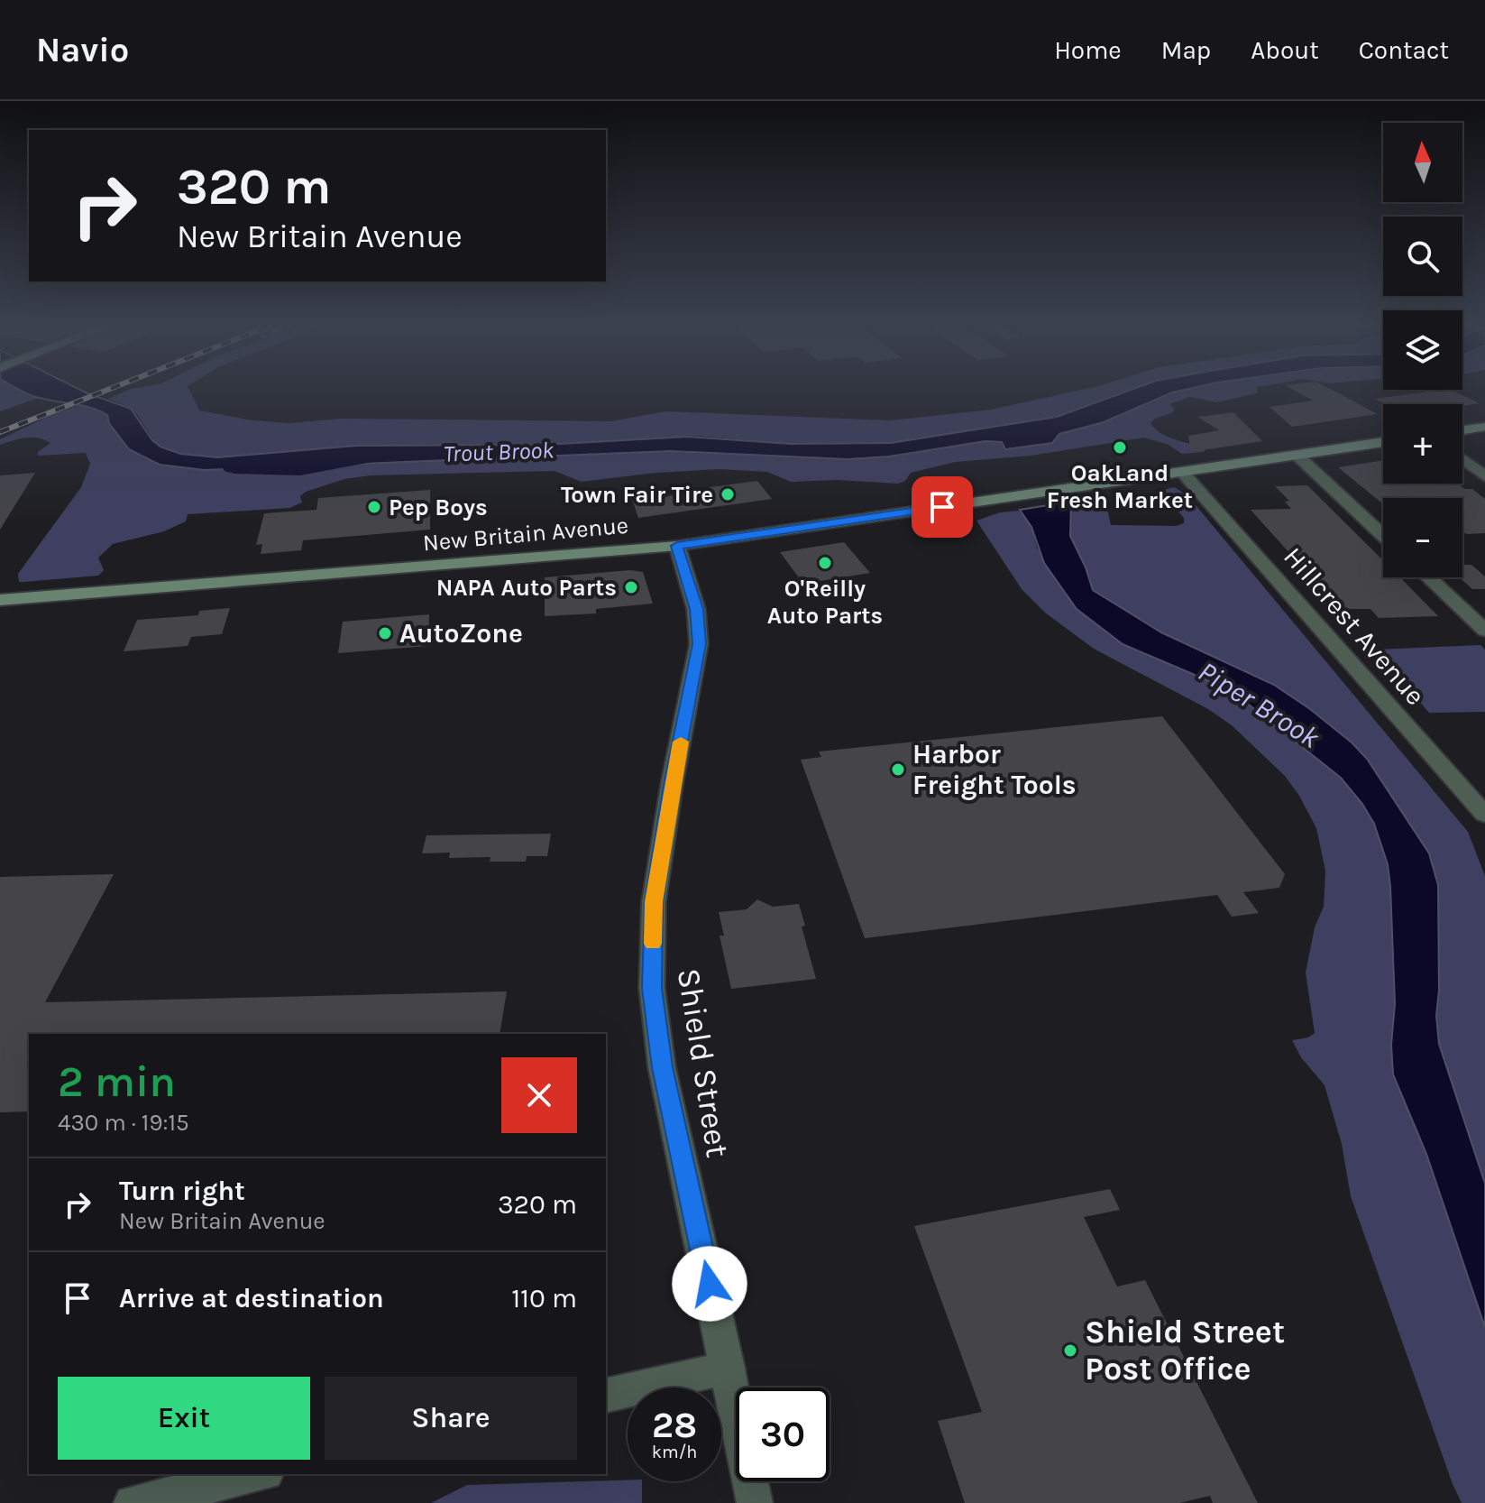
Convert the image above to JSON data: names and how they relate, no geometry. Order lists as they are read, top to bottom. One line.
{"streets":{"main road":["New Britain Avenue"],"street":["Hillcrest Avenue","Shield Street"]},"crossings":[["New Britain Avenue","Hillcrest Avenue"],["New Britain Avenue","Shield Street"]],"water":["Trout Brook","Piper Brook"],"places":["OakLand Fresh Market","Town Fair Tire","Pep Boys","O'Reilly Auto Parts","NAPA Auto Parts","AutoZone","Harbor Freight Tools","Shield Street Post Office"],"north":"top","page":{"header":"Navio","nav":["Home","Map","About","Contact"],"map_buttons":["+","−"],"turn":["320 m","New Britain Avenue"],"heading":["2 min","430 m · 19:15"],"list":[{"name":"Turn right","note":"New Britain Avenue","value":"320 m"},{"name":"Arrive at destination","value":"110 m"}],"buttons":["Exit","Share"],"speed":"28 km/h","limit":"30"}}
